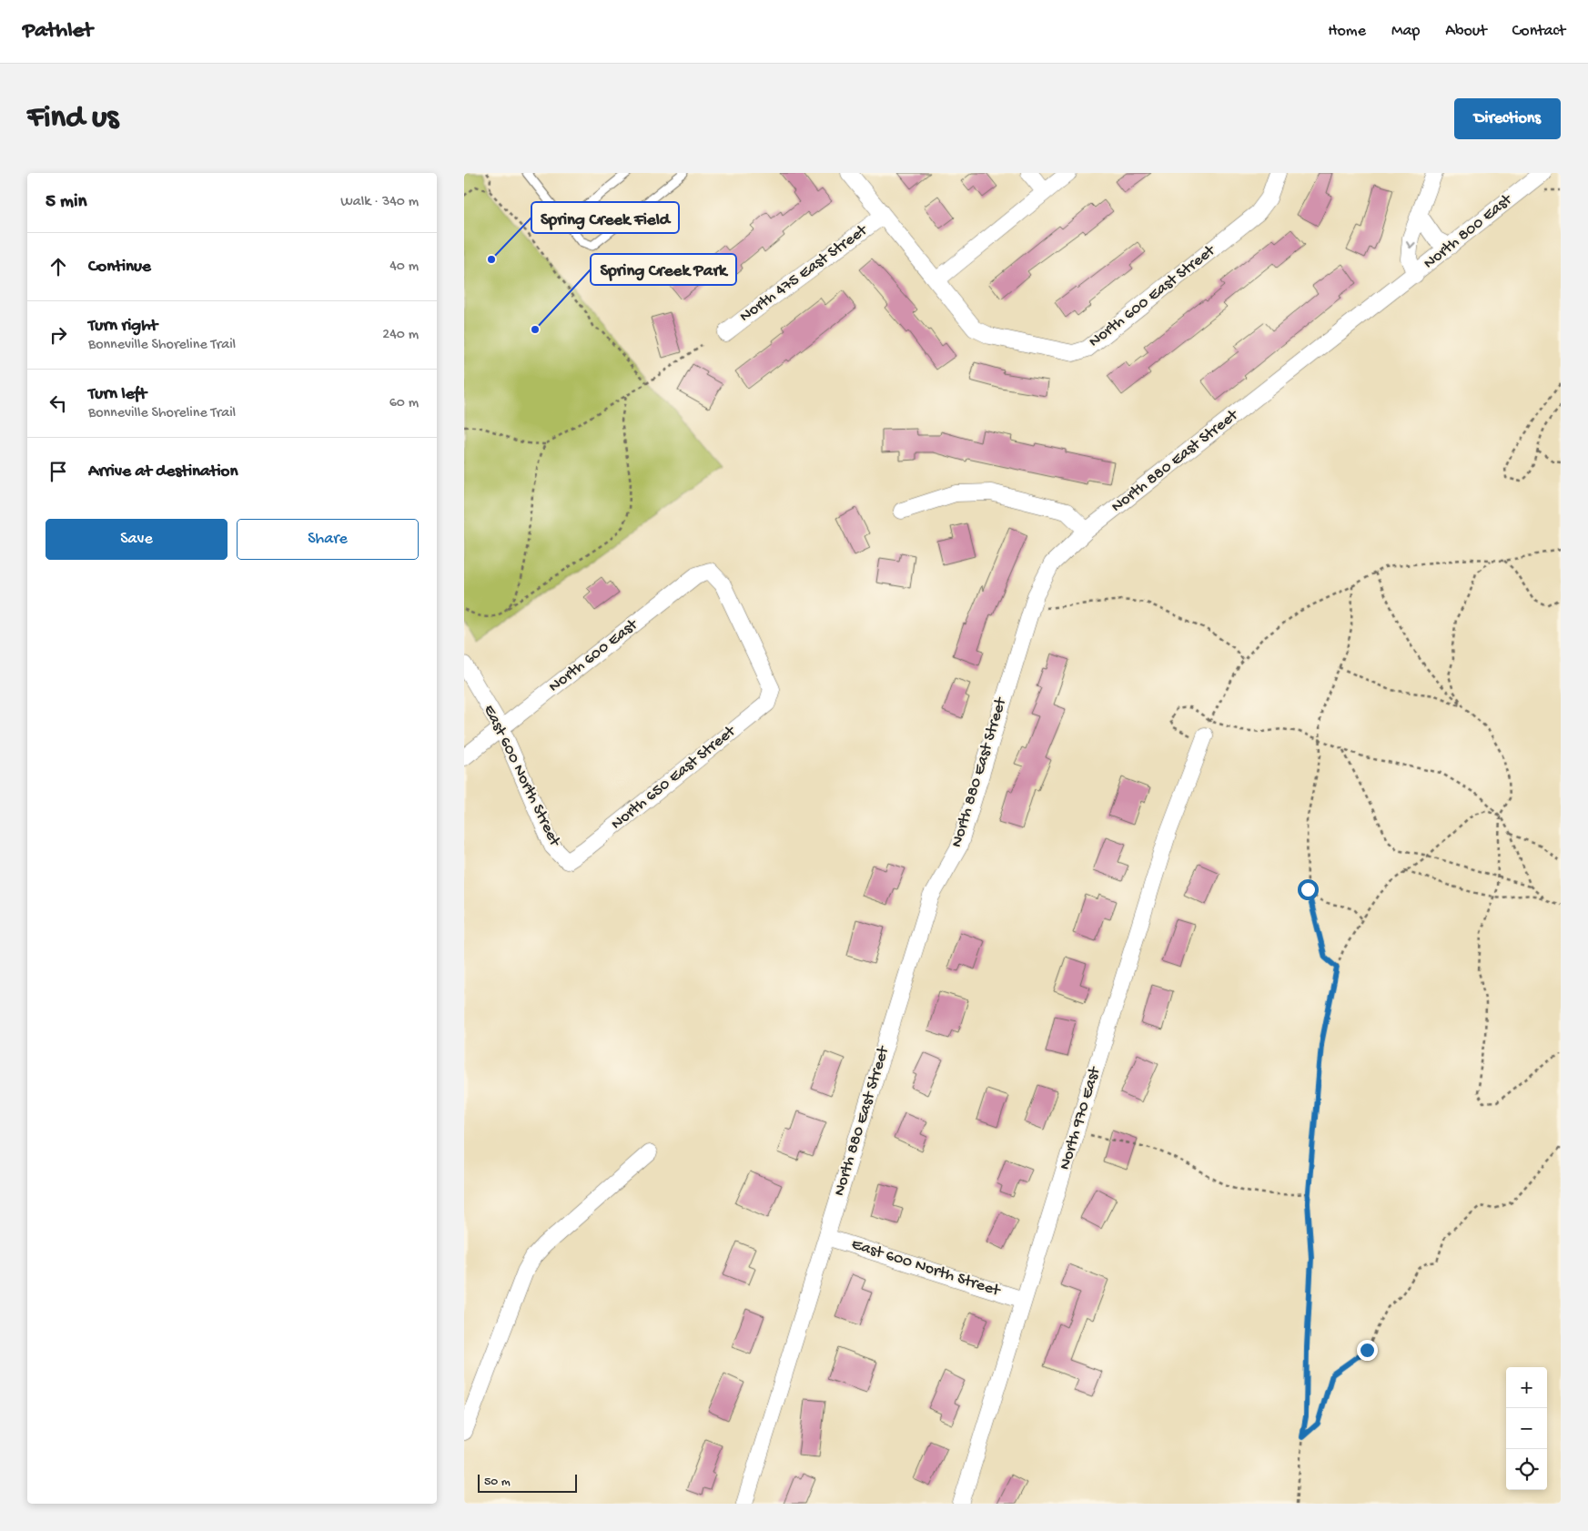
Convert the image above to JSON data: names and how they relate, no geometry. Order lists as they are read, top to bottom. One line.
{"streets":{"street":["North 800 East","North 475 East Street","North 600 East Street","North 880 East Street","North 600 East","East 600 North Street","North 650 East Street","North 970 East"]},"crossings":[["North 800 East","North 880 East Street"],["North 475 East Street","North 600 East Street"],["North 880 East Street","East 600 North Street"],["North 600 East","East 600 North Street"],["North 600 East","North 650 East Street"],["East 600 North Street","North 650 East Street"],["East 600 North Street","North 970 East"]],"places":["Spring Creek Field","Spring Creek Park"],"scale_bar":"50 m","page":{"header":"Pathlet","nav":["Home","Map","About","Contact"],"buttons":["Directions",["Save","Share"]],"title":"Find us","heading":["5 min","Walk · 340 m"],"list":[["Continue","40 m"],["Turn right","Bonneville Shoreline Trail","240 m"],["Turn left","Bonneville Shoreline Trail","60 m"],"Arrive at destination"],"map_buttons":["+","−"],"scale":"50 m"}}
